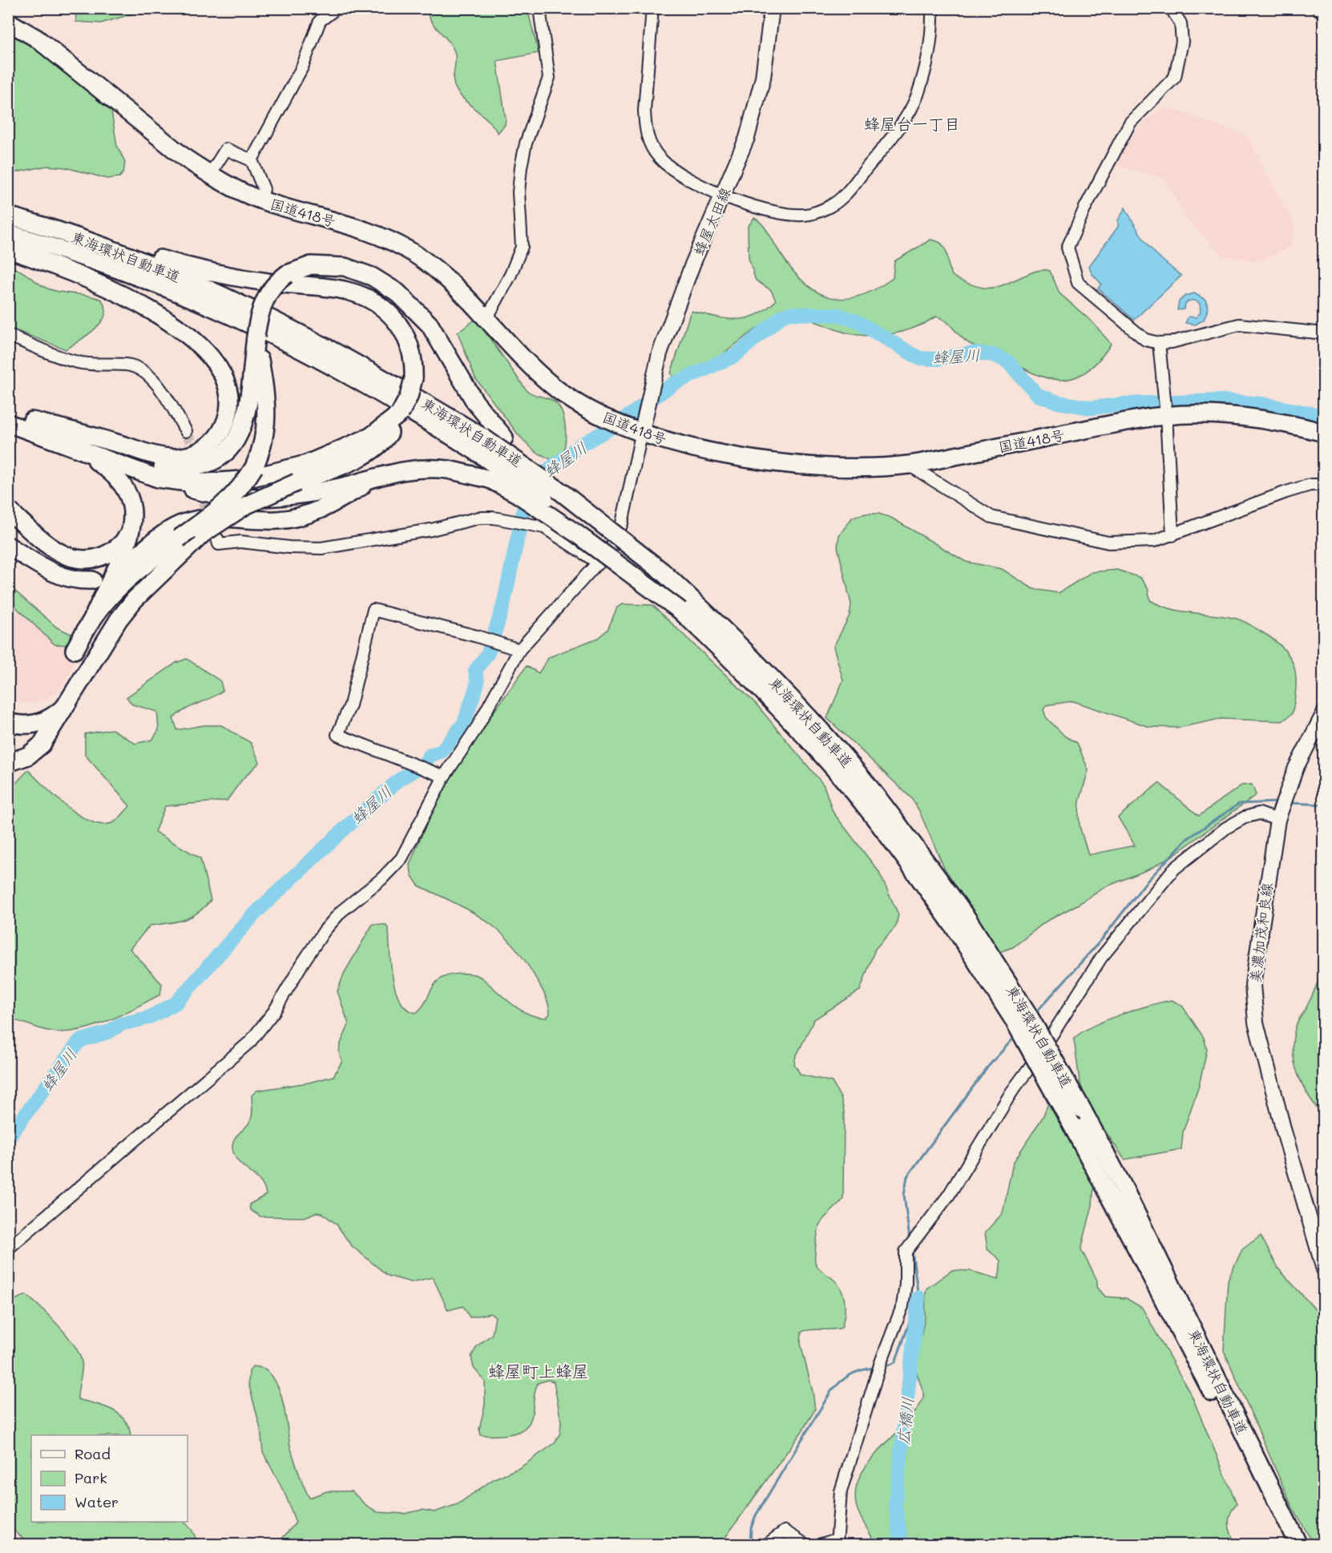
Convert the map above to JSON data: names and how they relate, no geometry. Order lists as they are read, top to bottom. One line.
{"streets":{"highway":["国道418号","東海環状自動車道"],"main road":["蜂屋太田線","美濃加茂和良線"]},"crossings":[["国道418号","蜂屋太田線"]],"districts":["蜂屋台一丁目","蜂屋町上蜂屋"],"water":["蜂屋川","広橋川"],"legend":["Road","Park","Water"]}
